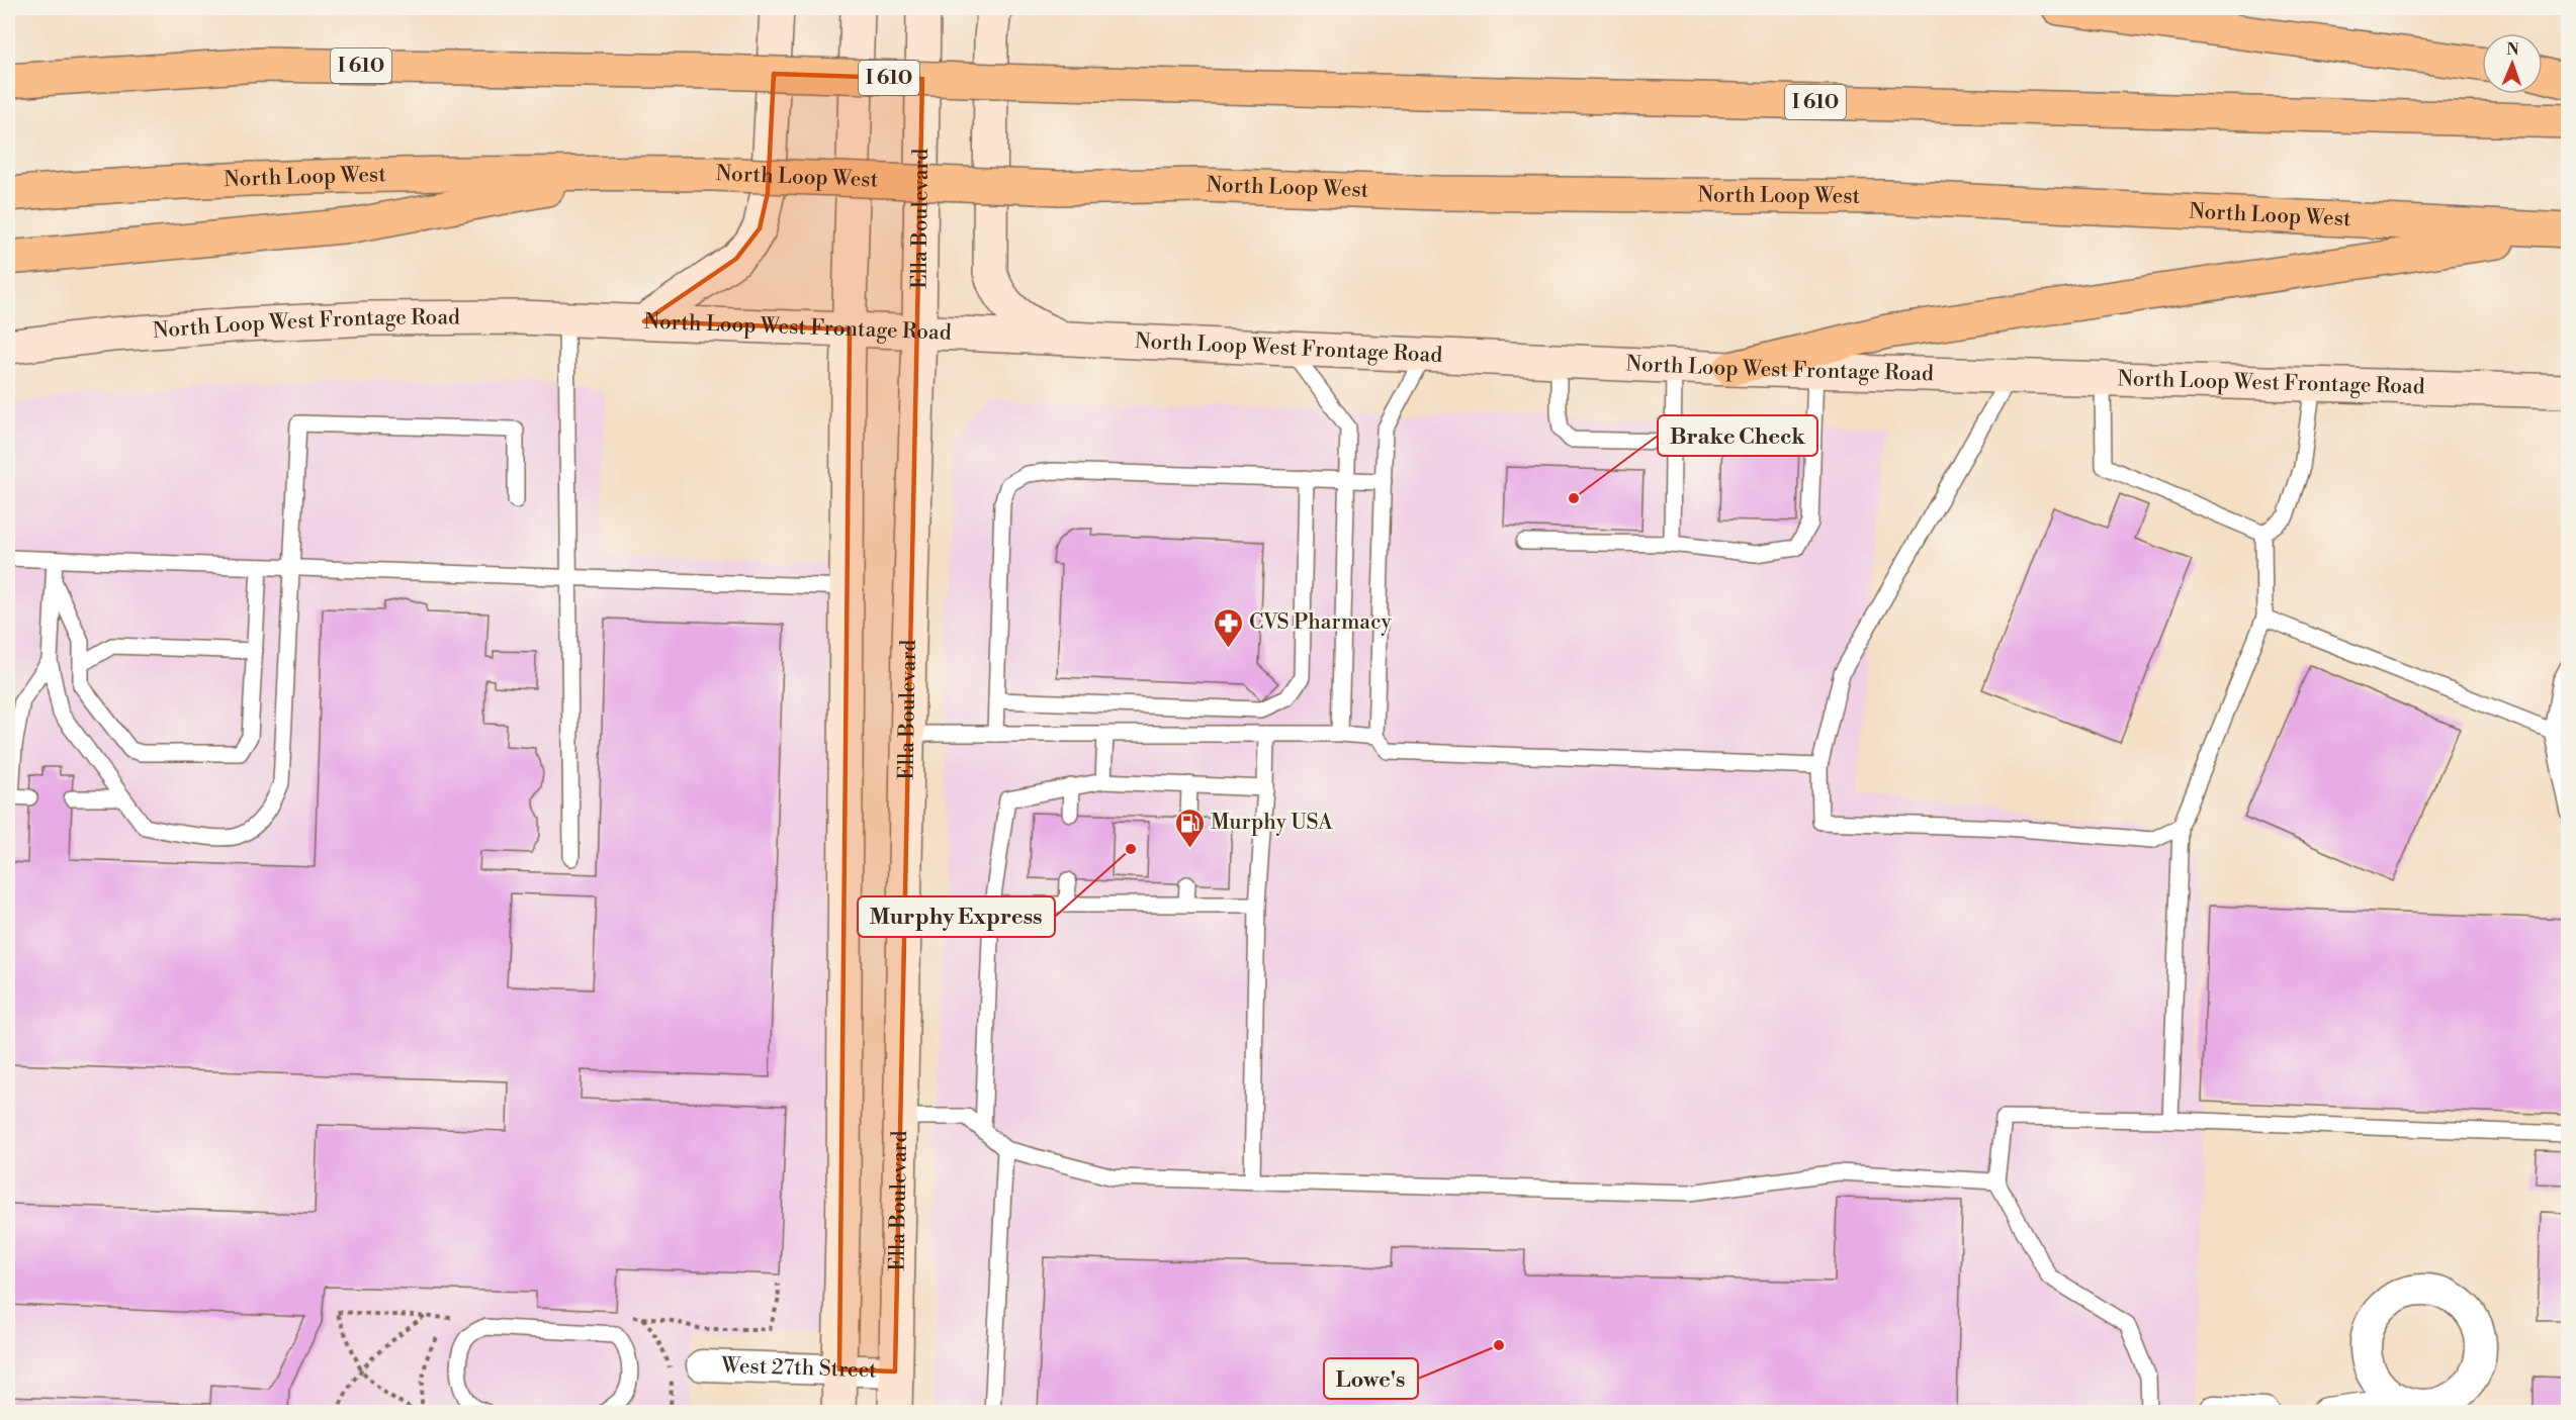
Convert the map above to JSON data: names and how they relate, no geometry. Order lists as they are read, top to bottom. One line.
{"streets":{"highway":["I 610","North Loop West"],"main road":["Ella Boulevard","North Loop West Frontage Road"],"street":["West 27th Street"]},"crossings":[["Ella Boulevard","North Loop West Frontage Road"],["Ella Boulevard","West 27th Street"]],"places":{"other":["Brake Check","Murphy Express","Lowe's"],"pharmacy":["CVS Pharmacy"],"fuel station":["Murphy USA"]},"north":"top"}
